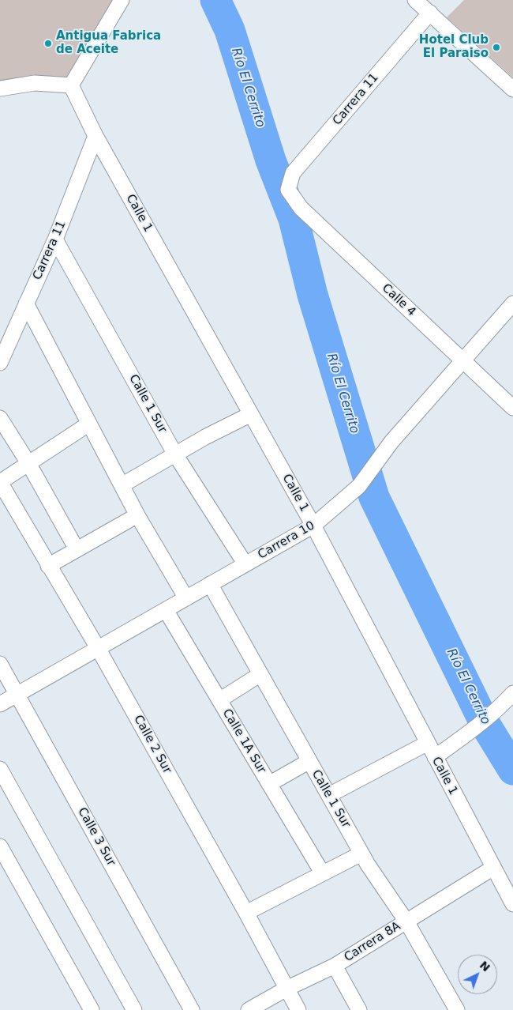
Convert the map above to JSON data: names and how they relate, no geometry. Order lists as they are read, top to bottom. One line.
{"streets":{"street":["Carrera 11","Calle 1","Calle 4","Calle 1 Sur","Carrera 10","Calle 1A Sur","Calle 2 Sur","Calle 3 Sur","Carrera 8A"]},"crossings":[["Carrera 11","Calle 1"],["Carrera 11","Calle 4"],["Carrera 11","Calle 1 Sur"],["Calle 1","Carrera 10"],["Calle 1","Carrera 8A"],["Calle 4","Carrera 10"],["Calle 1 Sur","Carrera 10"],["Calle 1 Sur","Carrera 8A"],["Carrera 10","Calle 1A Sur"],["Carrera 10","Calle 2 Sur"],["Carrera 10","Calle 3 Sur"],["Calle 2 Sur","Carrera 8A"]],"water":["Río El Cerrito"],"places":["Antigua Fabrica de Aceite","Hotel Club El Paraiso"],"north":"top right"}
